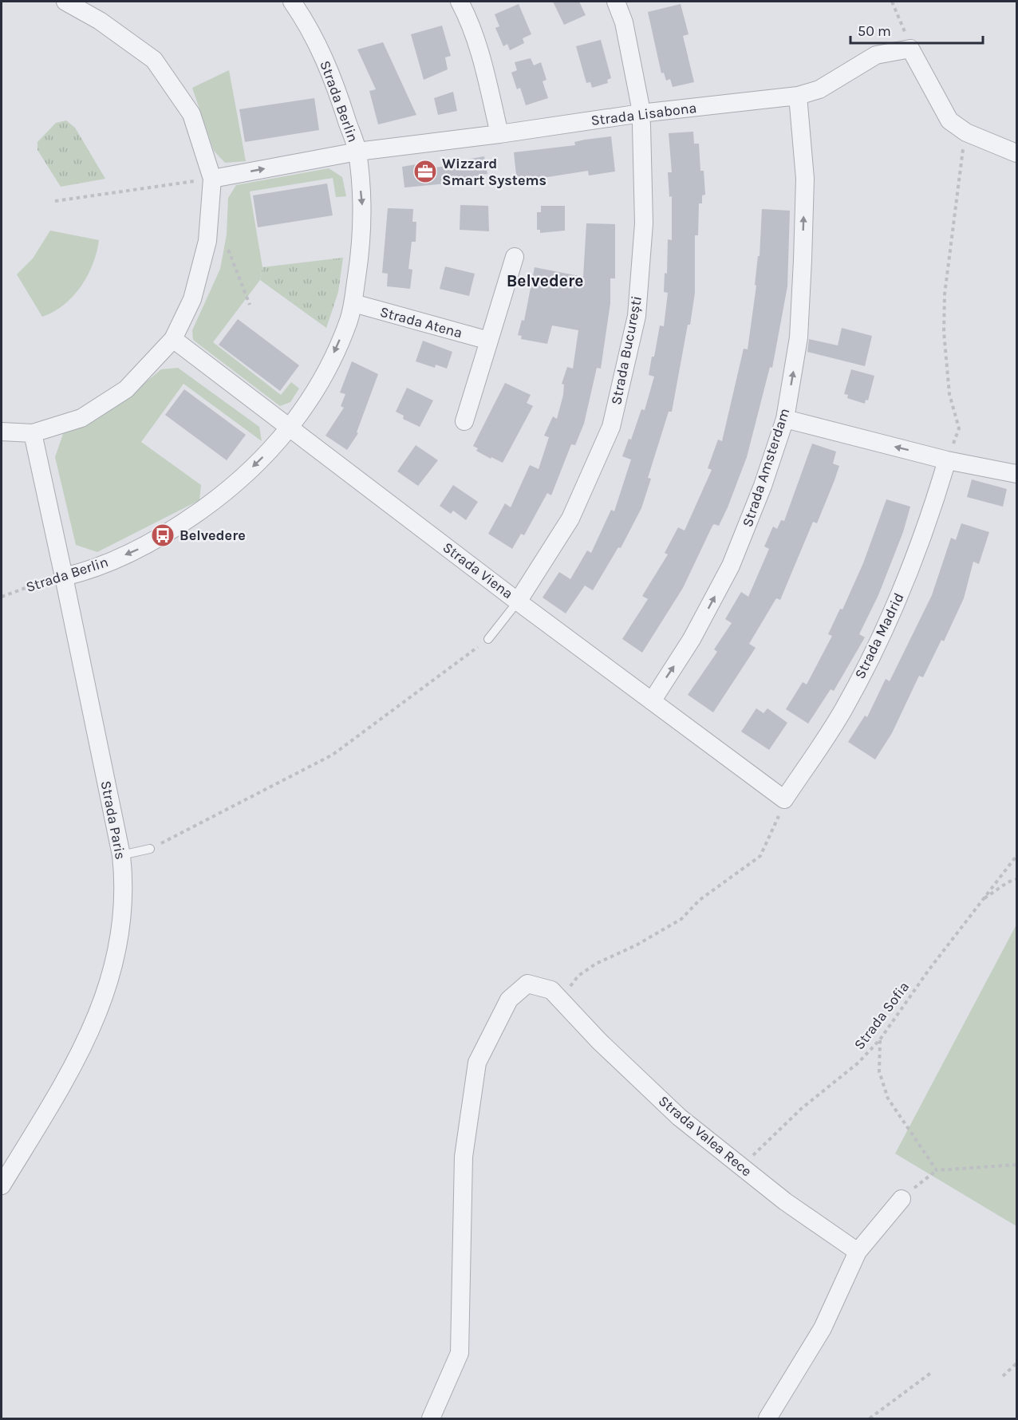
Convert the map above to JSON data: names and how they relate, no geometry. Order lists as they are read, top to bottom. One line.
{"streets":{"street":["Strada Berlin","Strada Lisabona","Strada Atena","Strada București","Strada Amsterdam","Strada Viena","Strada Madrid","Strada Paris","Strada Valea Rece"],"path":["Strada Sofia"]},"crossings":[["Strada Berlin","Strada Lisabona"],["Strada Berlin","Strada Atena"],["Strada Berlin","Strada Viena"],["Strada Berlin","Strada Paris"],["Strada Lisabona","Strada București"],["Strada Lisabona","Strada Amsterdam"],["Strada București","Strada Viena"],["Strada Amsterdam","Strada Viena"],["Strada Viena","Strada Madrid"],["Strada Sofia","Strada Valea Rece"]],"one_way":["Strada Amsterdam"],"districts":["Belvedere"],"places":{"office":["Wizzard Smart Systems"],"bus stop":["Belvedere"]},"scale_bar":"50 m"}
